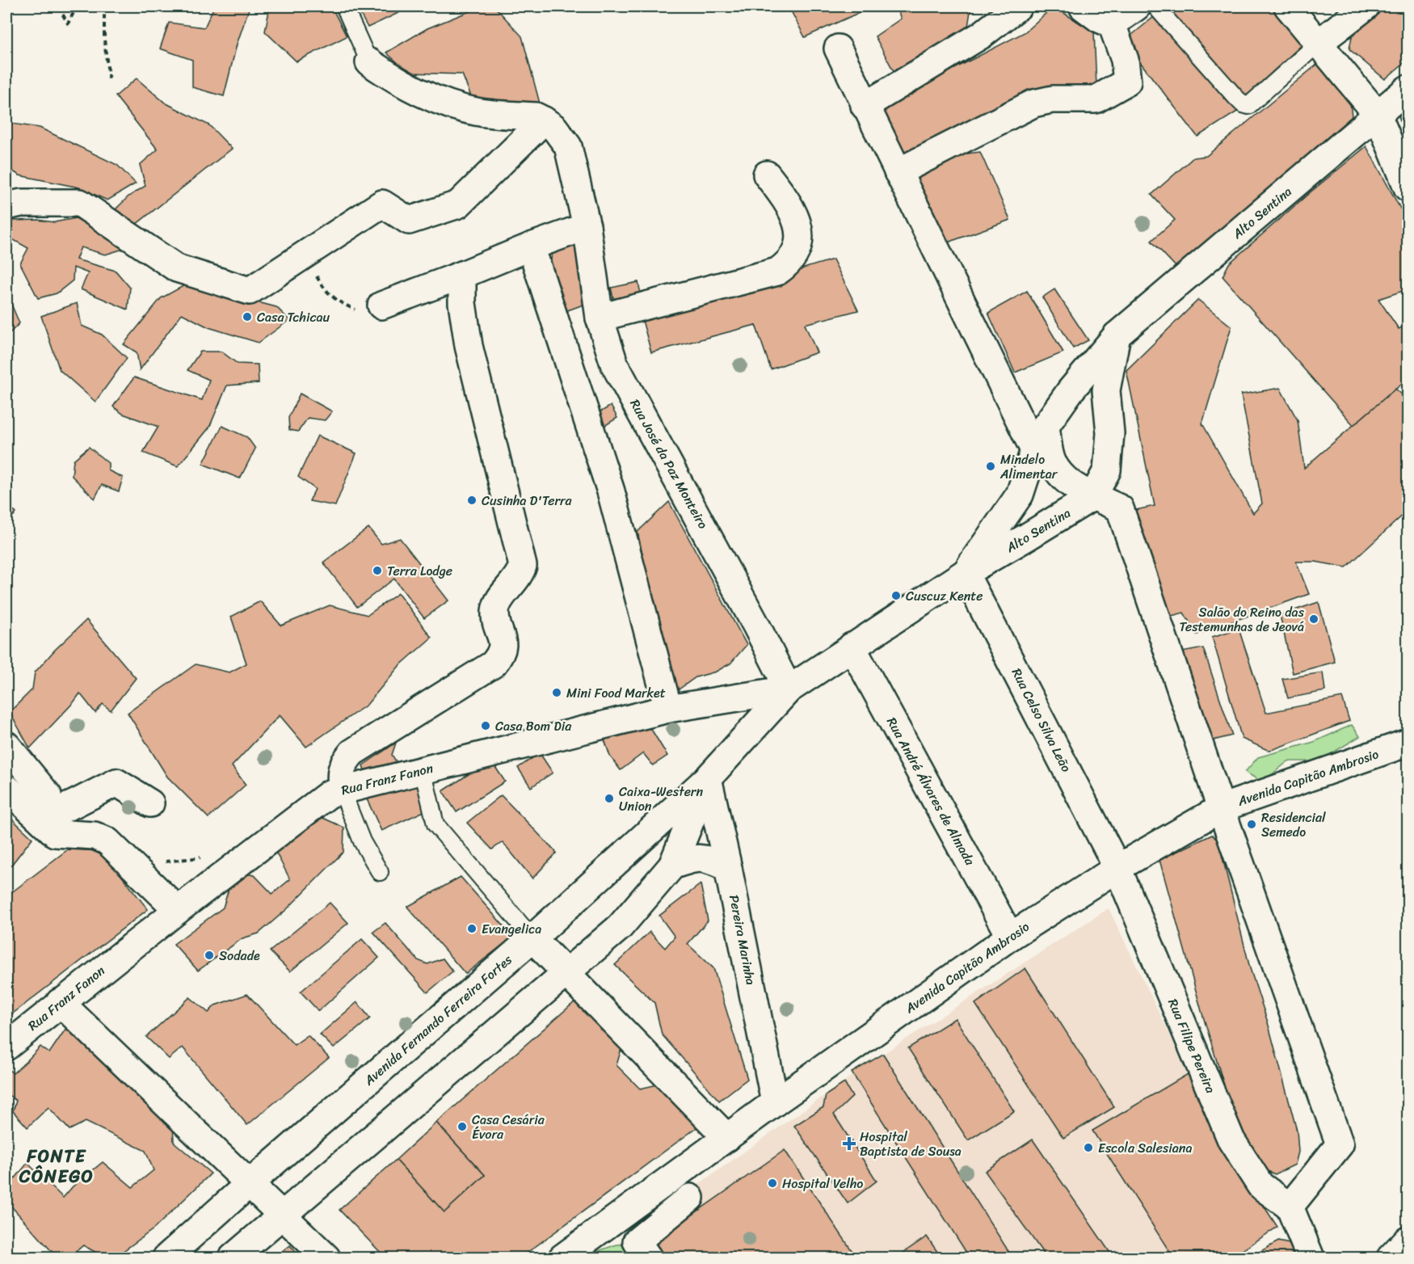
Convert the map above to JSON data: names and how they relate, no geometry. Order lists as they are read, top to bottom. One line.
{"streets":{"street":["Alto Sentina","Rua José da Paz Monteiro","Rua Celso Silva Leão","Avenida Capitão Ambrosio","Rua Franz Fanon","Rua André Álvares de Almada","Pereira Marinha","Avenida Fernando Ferreira Fortes","Rua Filipe Pereira"]},"crossings":[["Alto Sentina","Rua José da Paz Monteiro"],["Alto Sentina","Rua Celso Silva Leão"],["Alto Sentina","Rua Franz Fanon"],["Alto Sentina","Rua André Álvares de Almada"],["Alto Sentina","Avenida Fernando Ferreira Fortes"],["Rua José da Paz Monteiro","Rua Franz Fanon"],["Rua José da Paz Monteiro","Avenida Fernando Ferreira Fortes"],["Rua Celso Silva Leão","Avenida Capitão Ambrosio"],["Rua Celso Silva Leão","Rua Filipe Pereira"],["Avenida Capitão Ambrosio","Rua André Álvares de Almada"],["Avenida Capitão Ambrosio","Pereira Marinha"],["Avenida Capitão Ambrosio","Rua Filipe Pereira"],["Rua Franz Fanon","Avenida Fernando Ferreira Fortes"],["Pereira Marinha","Avenida Fernando Ferreira Fortes"]],"districts":["FONTE CÔNEGO"],"places":{"other":["Casa Tchicau","Mindelo Alimentar","Cusinha D'Terra","Terra Lodge","Cuscuz Kente","Salão do Reino das Testemunhas de Jeová","Mini Food Market","Casa Bom Dia","Caixa-Western Union","Residencial Semedo","Evangelica","Sodade","Casa Cesária Évora","Escola Salesiana","Hospital Velho"],"health":["Hospital Baptista de Sousa"]}}
